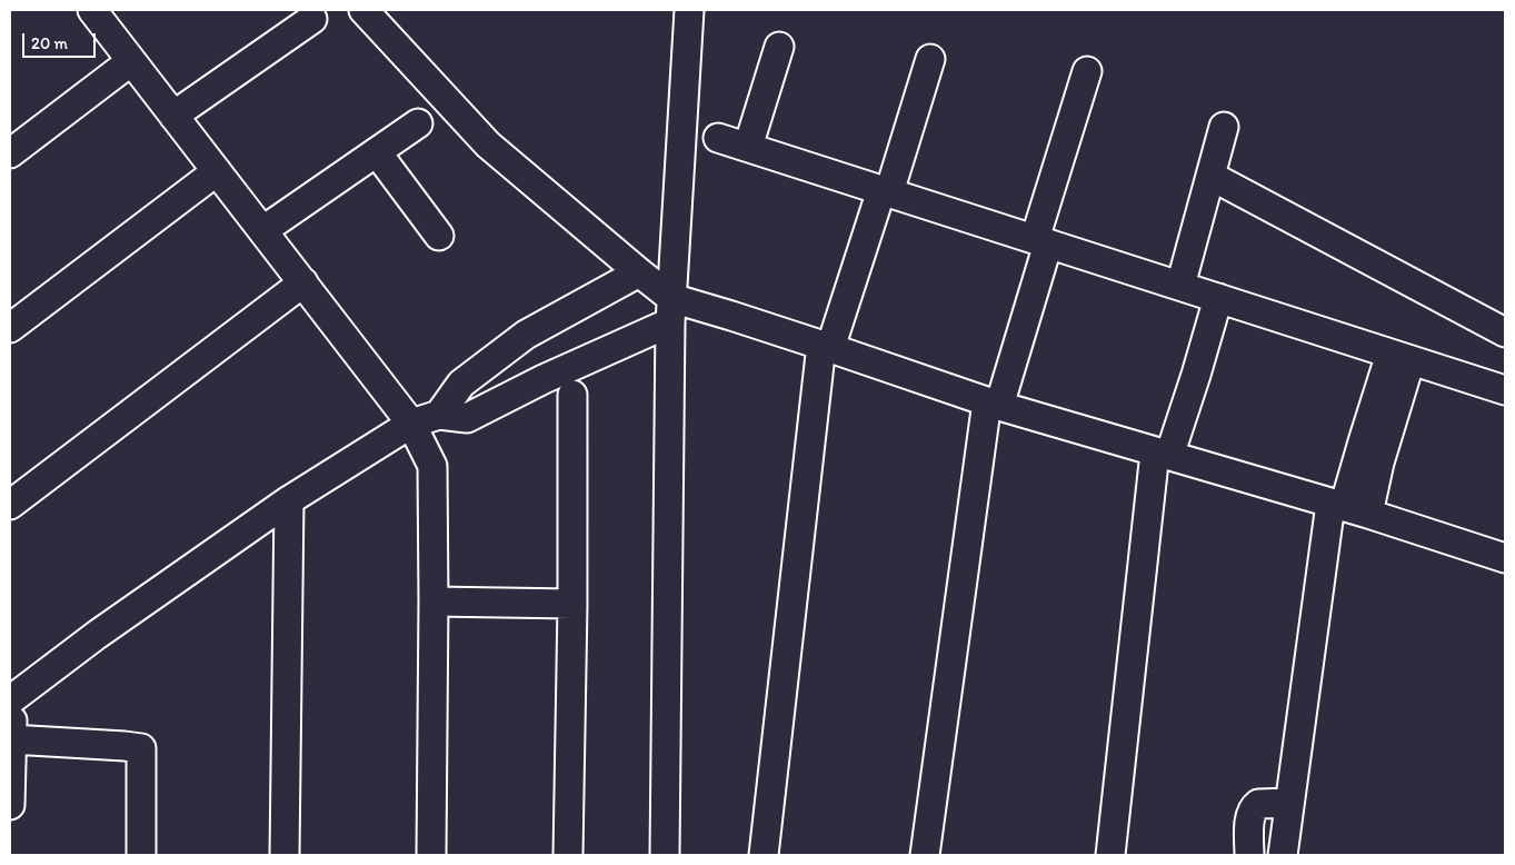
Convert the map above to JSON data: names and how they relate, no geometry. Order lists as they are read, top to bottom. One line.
{"scale_bar":"20 m"}
